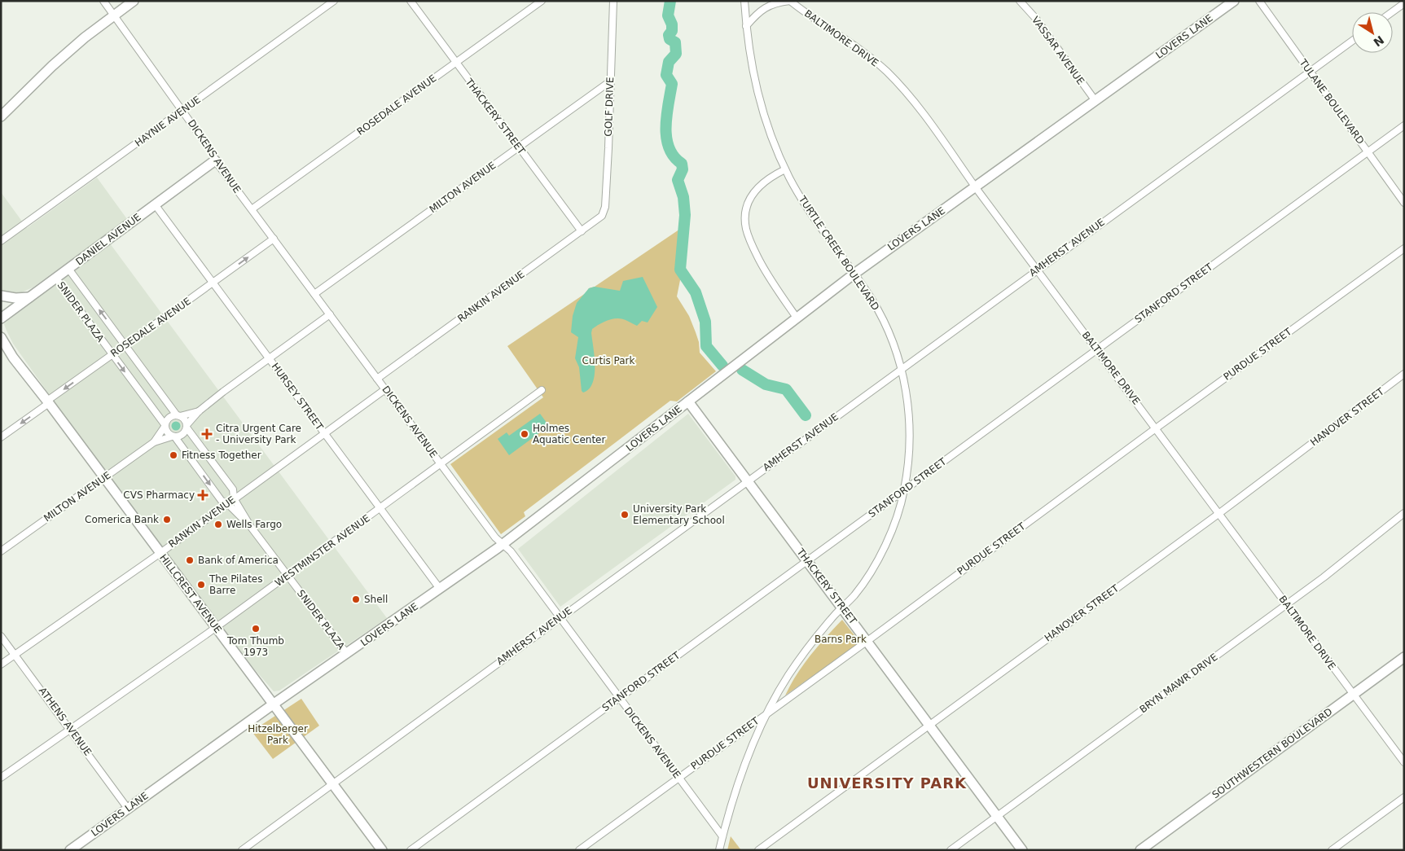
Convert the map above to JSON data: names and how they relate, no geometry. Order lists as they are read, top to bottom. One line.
{"streets":{"street":["LOVERS LANE","BALTIMORE DRIVE","VASSAR AVENUE","TULANE BOULEVARD","ROSEDALE AVENUE","GOLF DRIVE","THACKERY STREET","HAYNIE AVENUE","DICKENS AVENUE","MILTON AVENUE","DANIEL AVENUE","AMHERST AVENUE","TURTLE CREEK BOULEVARD","STANFORD STREET","RANKIN AVENUE","SNIDER PLAZA","PURDUE STREET","HURSEY STREET","HANOVER STREET","WESTMINSTER AVENUE","HILLCREST AVENUE","BRYN MAWR DRIVE","ATHENS AVENUE","SOUTHWESTERN BOULEVARD"]},"crossings":[["LOVERS LANE","BALTIMORE DRIVE"],["LOVERS LANE","VASSAR AVENUE"],["LOVERS LANE","THACKERY STREET"],["LOVERS LANE","DICKENS AVENUE"],["LOVERS LANE","TURTLE CREEK BOULEVARD"],["LOVERS LANE","SNIDER PLAZA"],["LOVERS LANE","HURSEY STREET"],["LOVERS LANE","HILLCREST AVENUE"],["LOVERS LANE","ATHENS AVENUE"],["BALTIMORE DRIVE","AMHERST AVENUE"],["BALTIMORE DRIVE","TURTLE CREEK BOULEVARD"],["BALTIMORE DRIVE","STANFORD STREET"],["BALTIMORE DRIVE","PURDUE STREET"],["BALTIMORE DRIVE","HANOVER STREET"],["BALTIMORE DRIVE","BRYN MAWR DRIVE"],["BALTIMORE DRIVE","SOUTHWESTERN BOULEVARD"],["TULANE BOULEVARD","AMHERST AVENUE"],["TULANE BOULEVARD","STANFORD STREET"],["ROSEDALE AVENUE","THACKERY STREET"],["ROSEDALE AVENUE","DICKENS AVENUE"],["ROSEDALE AVENUE","SNIDER PLAZA"],["ROSEDALE AVENUE","HURSEY STREET"],["ROSEDALE AVENUE","HILLCREST AVENUE"],["GOLF DRIVE","MILTON AVENUE"],["GOLF DRIVE","RANKIN AVENUE"],["THACKERY STREET","MILTON AVENUE"],["THACKERY STREET","AMHERST AVENUE"],["THACKERY STREET","TURTLE CREEK BOULEVARD"],["THACKERY STREET","STANFORD STREET"],["THACKERY STREET","RANKIN AVENUE"],["THACKERY STREET","PURDUE STREET"],["THACKERY STREET","HANOVER STREET"],["THACKERY STREET","BRYN MAWR DRIVE"],["HAYNIE AVENUE","DICKENS AVENUE"],["DICKENS AVENUE","MILTON AVENUE"],["DICKENS AVENUE","DANIEL AVENUE"],["DICKENS AVENUE","AMHERST AVENUE"],["DICKENS AVENUE","TURTLE CREEK BOULEVARD"],["DICKENS AVENUE","STANFORD STREET"],["DICKENS AVENUE","RANKIN AVENUE"],["DICKENS AVENUE","PURDUE STREET"],["DICKENS AVENUE","WESTMINSTER AVENUE"],["MILTON AVENUE","SNIDER PLAZA"],["MILTON AVENUE","HILLCREST AVENUE"],["DANIEL AVENUE","SNIDER PLAZA"],["DANIEL AVENUE","HURSEY STREET"],["AMHERST AVENUE","TURTLE CREEK BOULEVARD"],["AMHERST AVENUE","HILLCREST AVENUE"],["TURTLE CREEK BOULEVARD","STANFORD STREET"],["TURTLE CREEK BOULEVARD","PURDUE STREET"],["RANKIN AVENUE","SNIDER PLAZA"],["RANKIN AVENUE","HURSEY STREET"],["RANKIN AVENUE","HILLCREST AVENUE"],["RANKIN AVENUE","ATHENS AVENUE"],["SNIDER PLAZA","WESTMINSTER AVENUE"],["HURSEY STREET","WESTMINSTER AVENUE"],["WESTMINSTER AVENUE","HILLCREST AVENUE"],["WESTMINSTER AVENUE","ATHENS AVENUE"]],"districts":["UNIVERSITY PARK"],"parks":["Curtis Park","Barns Park","Hitzelberger Park"],"places":{"health":["Citra Urgent Care - University Park","CVS Pharmacy"],"other":["Holmes Aquatic Center","Fitness Together","University Park Elementary School","Comerica Bank","Wells Fargo","Bank of America","The Pilates Barre","Shell","Tom Thumb 1973"]},"north":"bottom right"}
